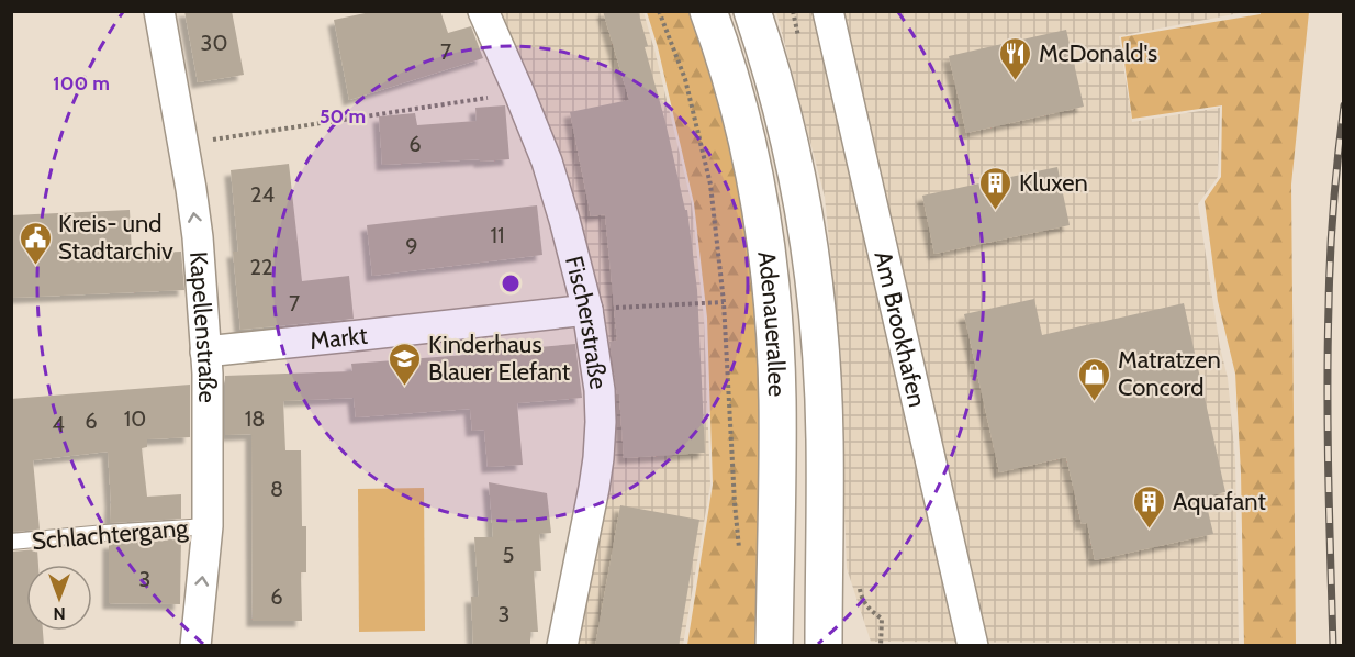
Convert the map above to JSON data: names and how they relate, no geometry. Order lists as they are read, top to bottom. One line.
{"streets":{"main road":["Adenauerallee"],"street":["Fischerstraße","Kapellenstraße","Am Brookhafen","Markt"],"lane":["Schlachtergang"]},"crossings":[["Fischerstraße","Markt"],["Kapellenstraße","Markt"],["Kapellenstraße","Schlachtergang"]],"one_way":["Kapellenstraße"],"places":{"restaurant":["McDonald's"],"building":["Kluxen","Aquafant"],"public building":["Kreis- und Stadtarchiv"],"school or university":["Kinderhaus Blauer Elefant"],"shop":["Matratzen Concord"]},"house_numbers":["30","7","6","24","11","9","22","7","10","18","6","4","8","5","3","6","3"],"north":"bottom","rings":["100 m","50 m"]}
